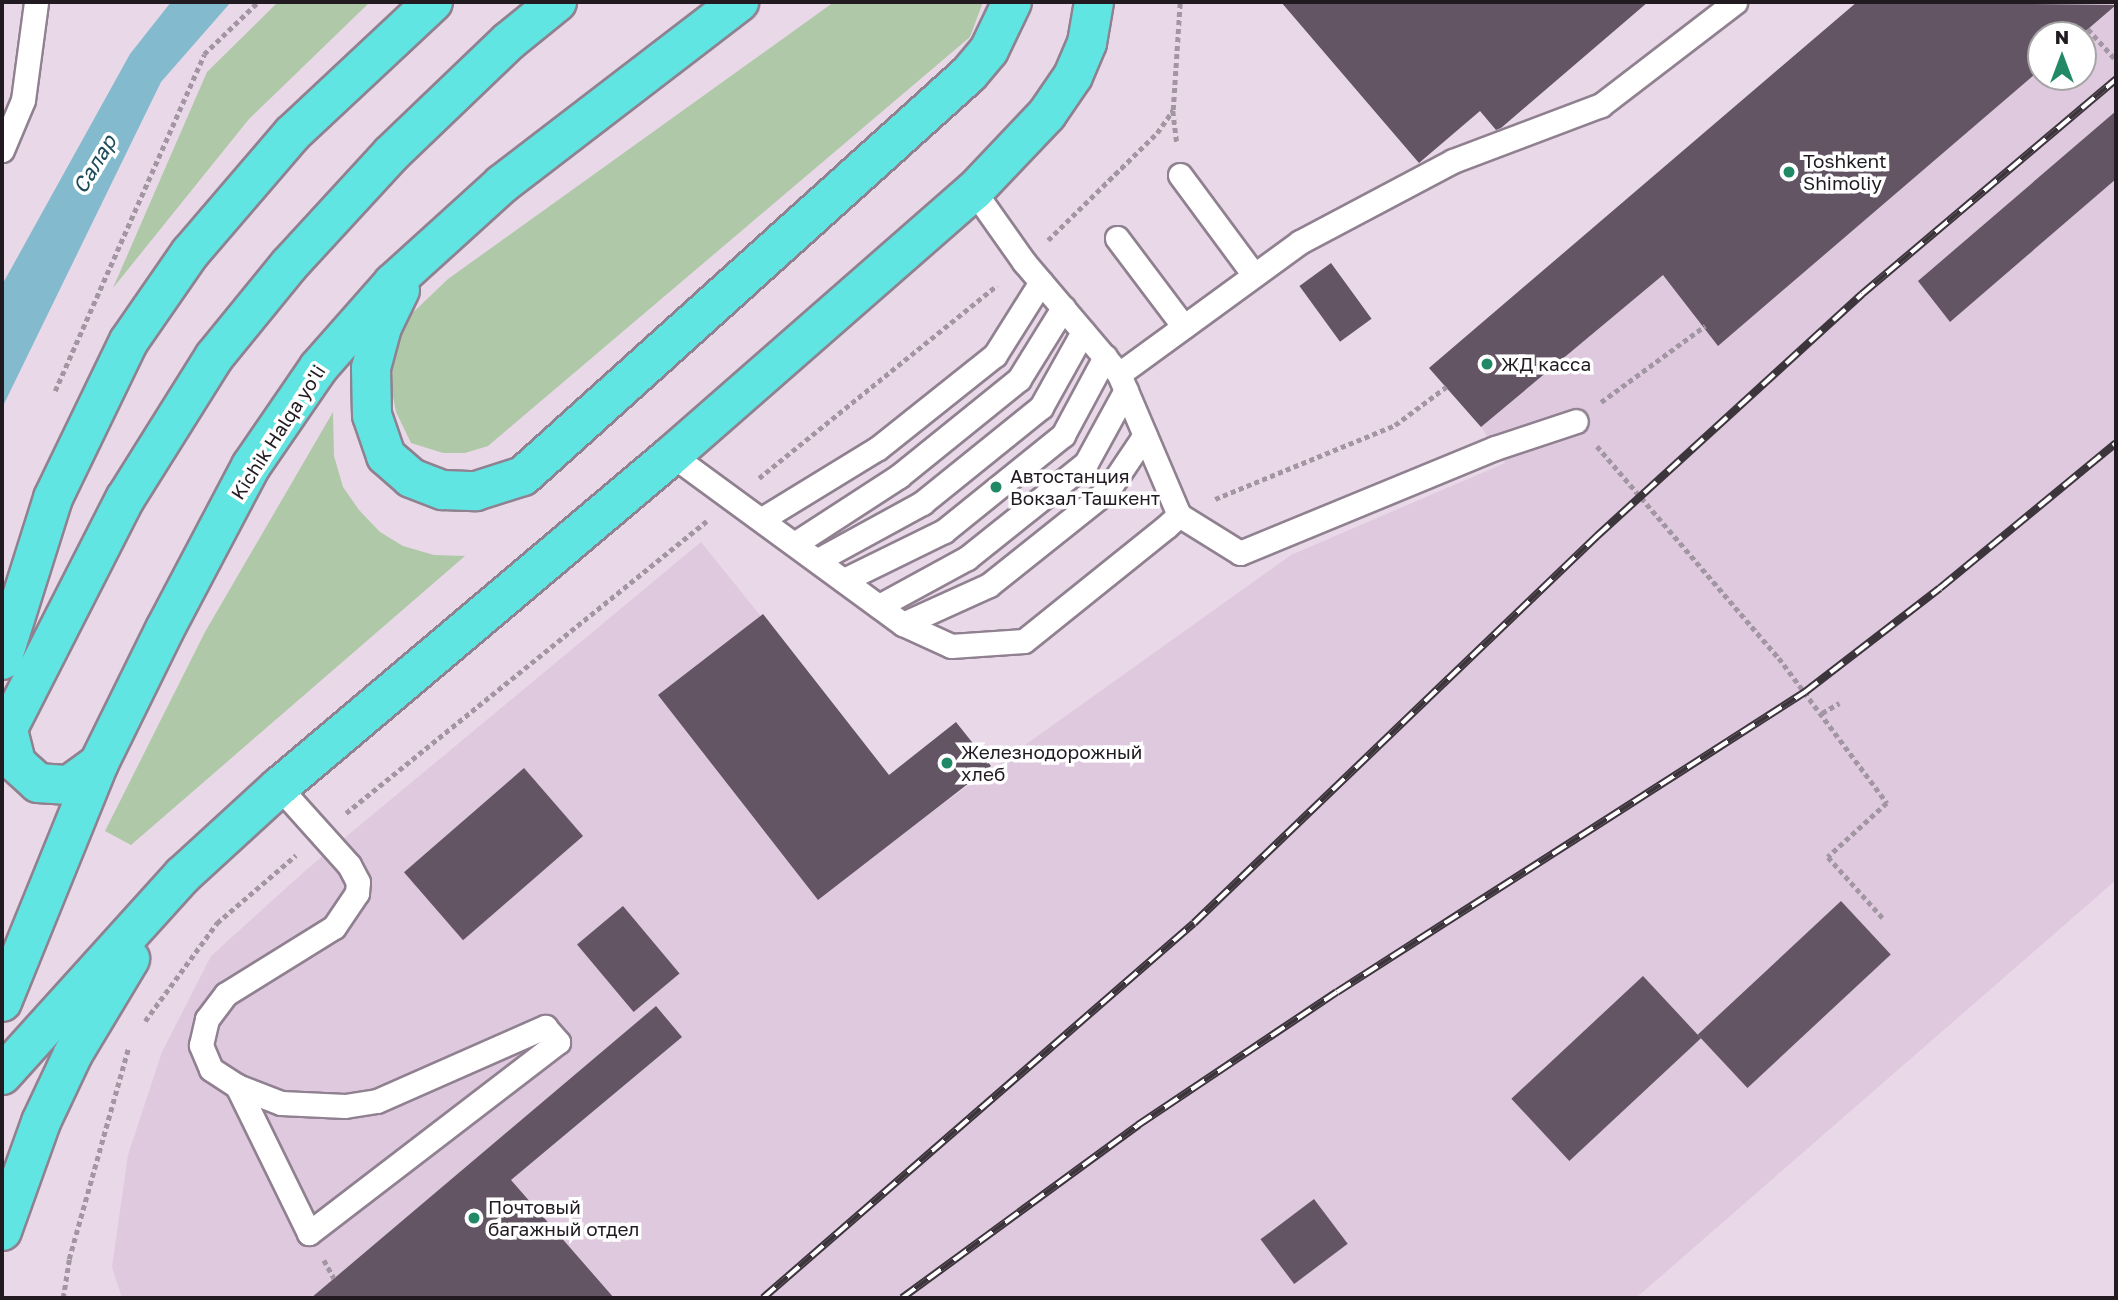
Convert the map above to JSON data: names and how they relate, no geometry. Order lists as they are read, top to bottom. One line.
{"streets":{"highway":["Kichik Halqa yo'li"]},"water":["Салар"],"places":["Toshkent Shimoliy","ЖД касса","Автостанция Вокзал Ташкент","Железнодорожный хлеб","Почтовый багажный отдел"],"north":"top"}
